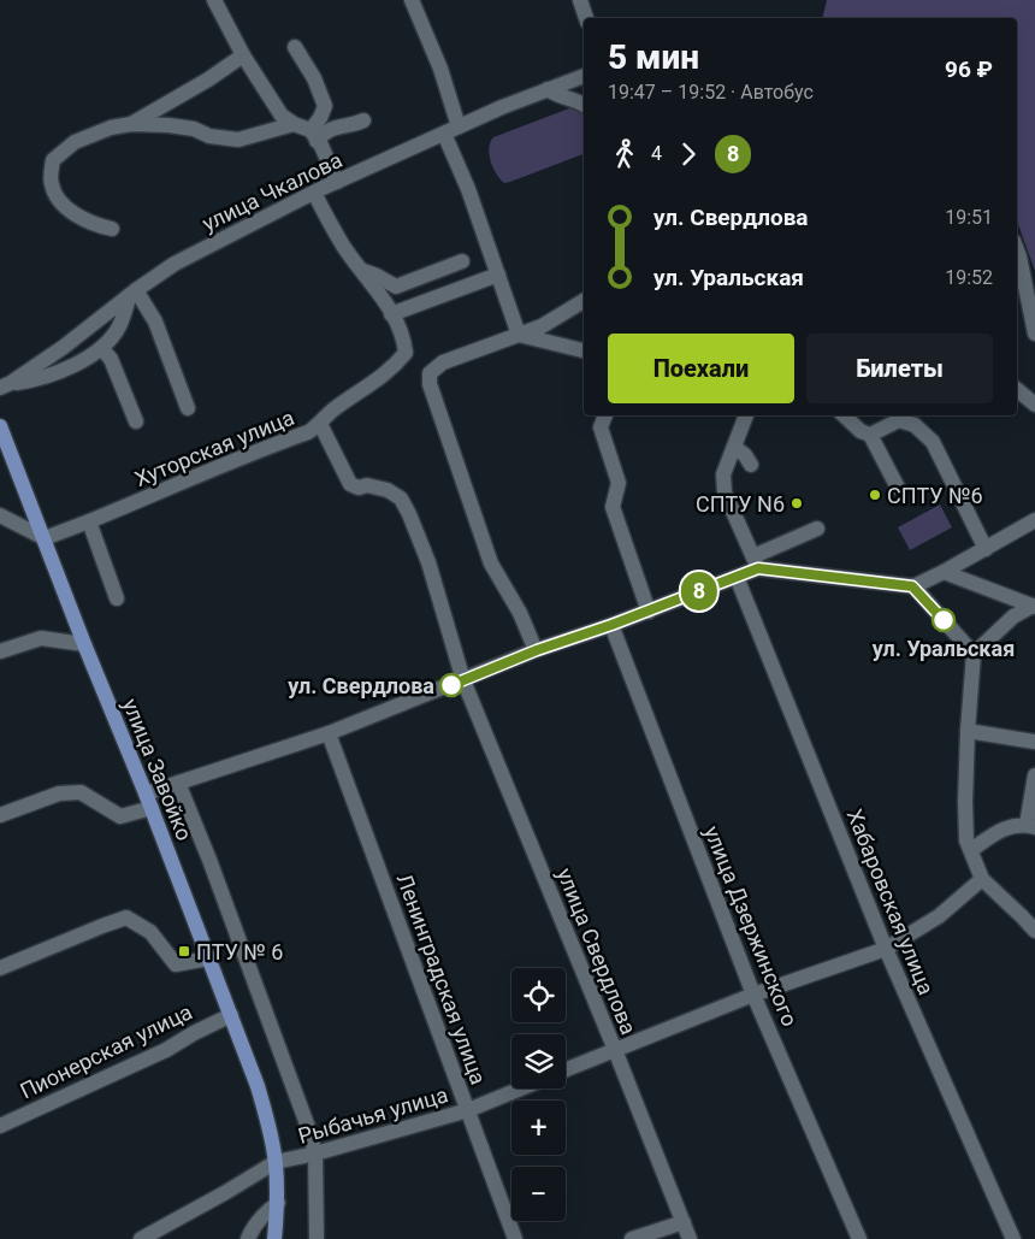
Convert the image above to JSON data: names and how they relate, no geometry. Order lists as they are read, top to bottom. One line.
{"streets":{"main road":["улица Завойко"],"street":["улица Чкалова","Хуторская улица","Хабаровская улица","улица Дзержинского","улица Свердлова","Ленинградская улица","Пионерская улица","Рыбачья улица"]},"crossings":[["улица Чкалова","Хуторская улица"],["Хуторская улица","улица Завойко"],["Хуторская улица","улица Свердлова"],["улица Завойко","Пионерская улица"],["улица Завойко","Рыбачья улица"],["Ленинградская улица","Рыбачья улица"]],"places":{"other":["СПТУ №6","СПТУ N6","ул. Уральская","ул. Свердлова"],"transit":["ПТУ № 6"]},"lines":["bus line 8"],"page":{"on_map":"8","heading":["5 мин","19:47 – 19:52 · Автобус","96 ₽"],"legs":["4","8"],"list":[{"name":"ул. Свердлова","value":"19:51"},{"name":"ул. Уральская","value":"19:52"}],"buttons":["Поехали","Билеты"],"map_buttons":["+","−"]}}
